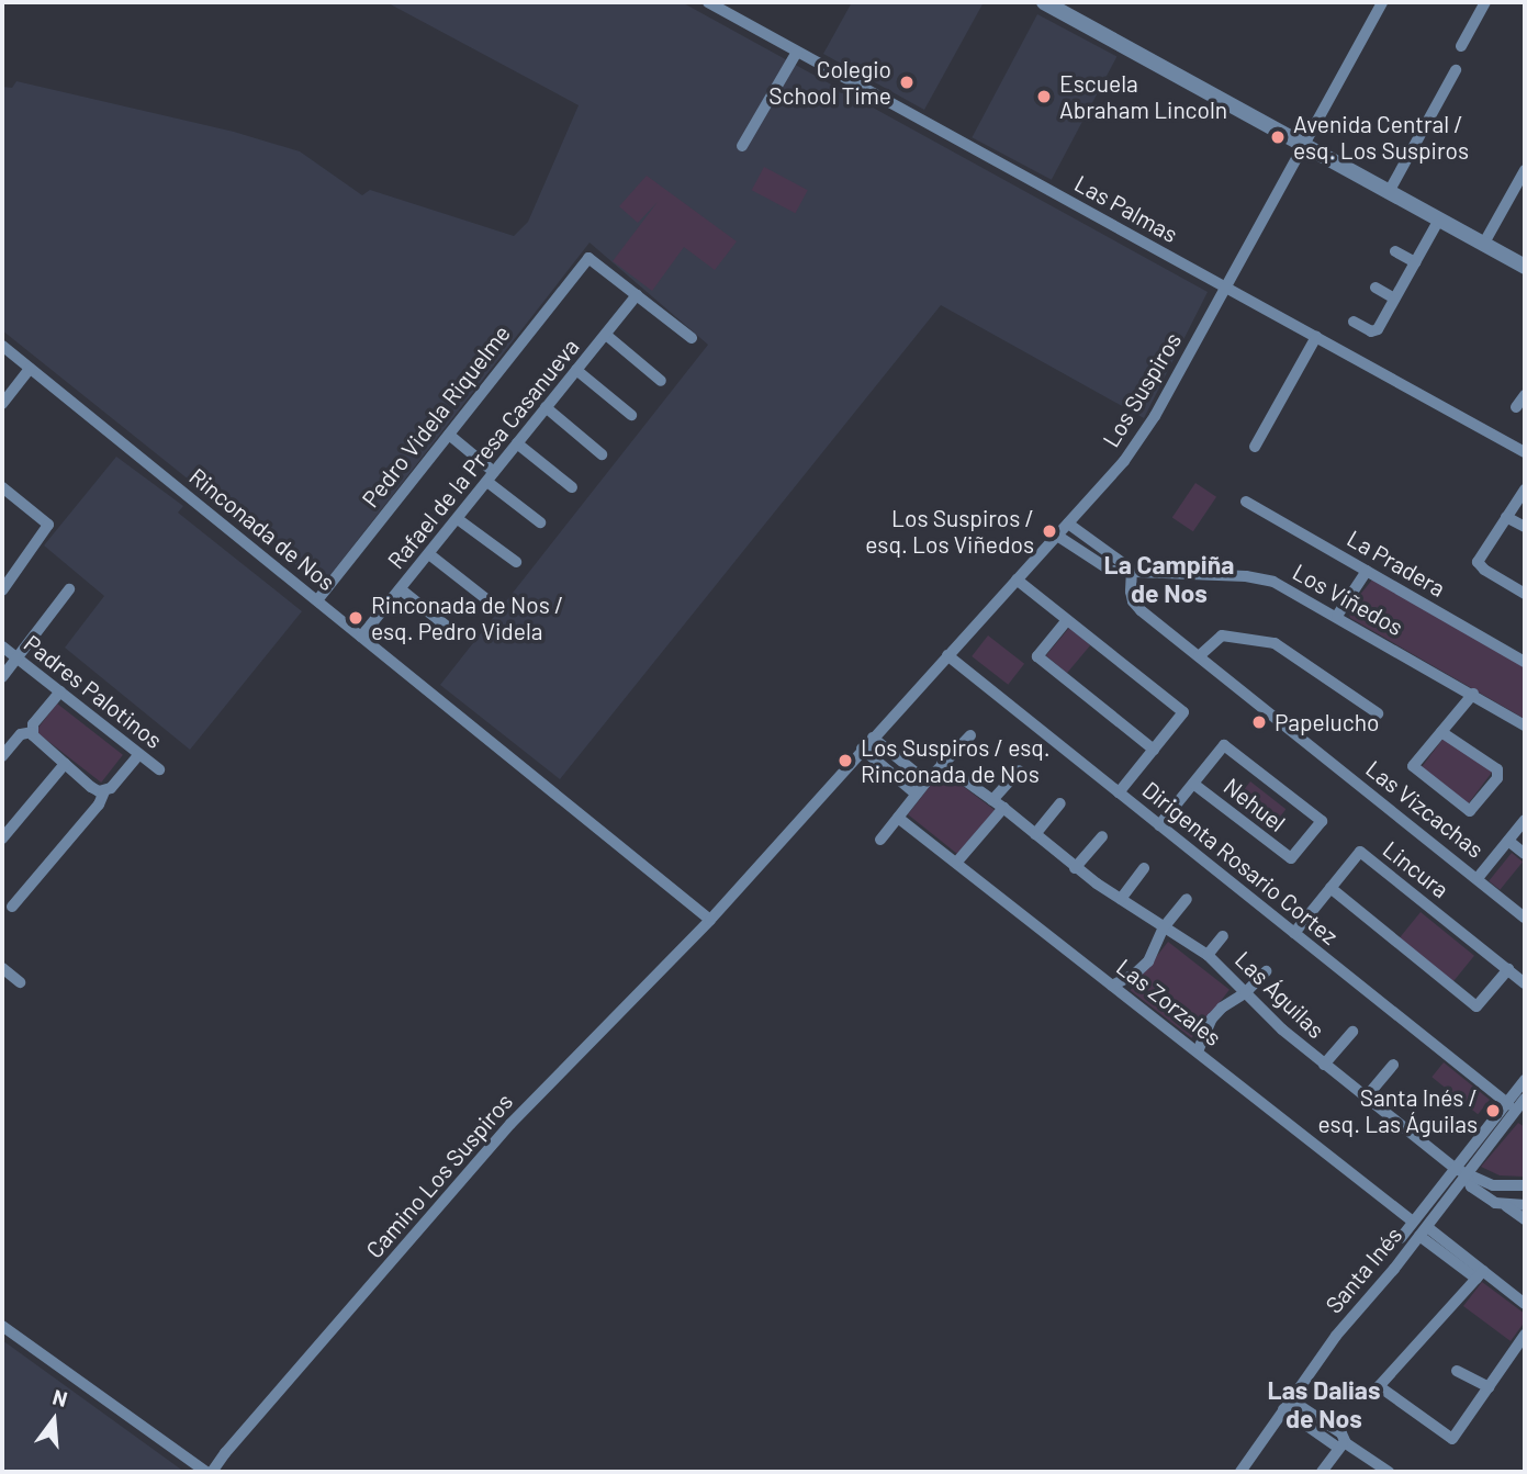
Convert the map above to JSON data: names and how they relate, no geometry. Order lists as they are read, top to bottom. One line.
{"streets":{"street":["Las Palmas","Los Suspiros","Pedro Videla Riquelme","Rafael de la Presa Casanueva","Rinconada de Nos","La Pradera","Los Viñedos","Padres Palotinos","Nehuel","Las Vizcachas","Dirigenta Rosario Cortez","Lincura","Las Águilas","Las Zorzales","Camino Los Suspiros","Santa Inés"]},"crossings":[["Las Palmas","Los Suspiros"],["Los Suspiros","Rinconada de Nos"],["Los Suspiros","Los Viñedos"],["Los Suspiros","Dirigenta Rosario Cortez"],["Los Suspiros","Camino Los Suspiros"],["Pedro Videla Riquelme","Rafael de la Presa Casanueva"],["Pedro Videla Riquelme","Rinconada de Nos"],["Rafael de la Presa Casanueva","Rinconada de Nos"],["Rinconada de Nos","Camino Los Suspiros"],["Los Viñedos","Las Vizcachas"],["Dirigenta Rosario Cortez","Santa Inés"],["Las Águilas","Santa Inés"],["Las Zorzales","Santa Inés"]],"districts":["La Campiña de Nos","Las Dalias de Nos"],"places":["Colegio School Time","Escuela Abraham Lincoln","Avenida Central / esq. Los Suspiros","Los Suspiros / esq. Los Viñedos","Rinconada de Nos / esq. Pedro Videla","Papelucho","Los Suspiros / esq. Rinconada de Nos","Santa Inés / esq. Las Águilas"],"north":"top"}
